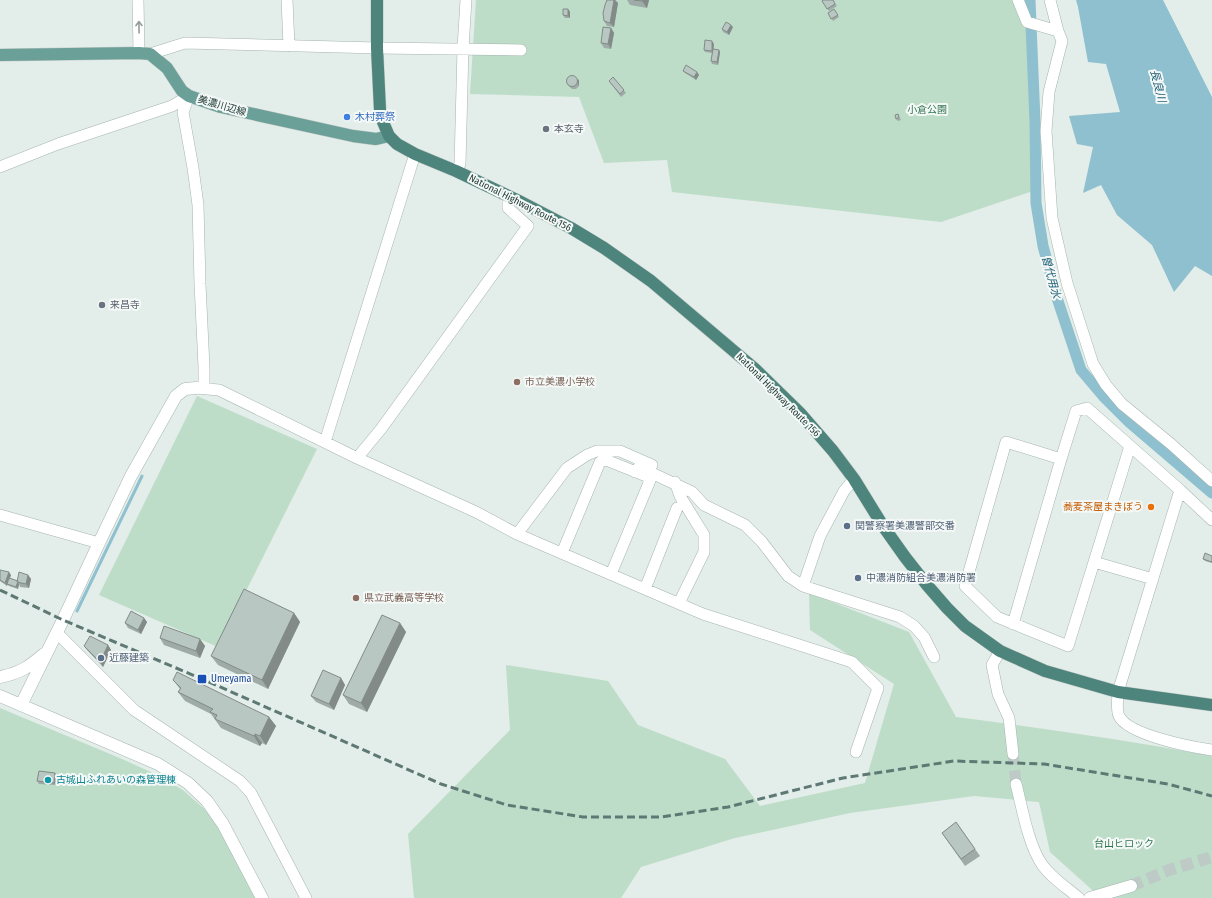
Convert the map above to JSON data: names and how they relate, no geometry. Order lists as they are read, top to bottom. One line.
{"streets":{"highway":["National Highway Route 156"],"main road":["美濃川辺線"]},"crossings":[["美濃川辺線","National Highway Route 156"]],"water":["長良川","曽代用水"],"parks":["小倉公園","台山ヒロック"],"places":{"other":["木村葬祭","本玄寺","来昌寺","市立美濃小学校","蕎麦茶屋まきぼう","関警察署美濃警部交番","中濃消防組合美濃消防署","県立武義高等学校","近藤建築","古城山ふれあいの森管理棟"],"transit":["Umeyama"]}}
